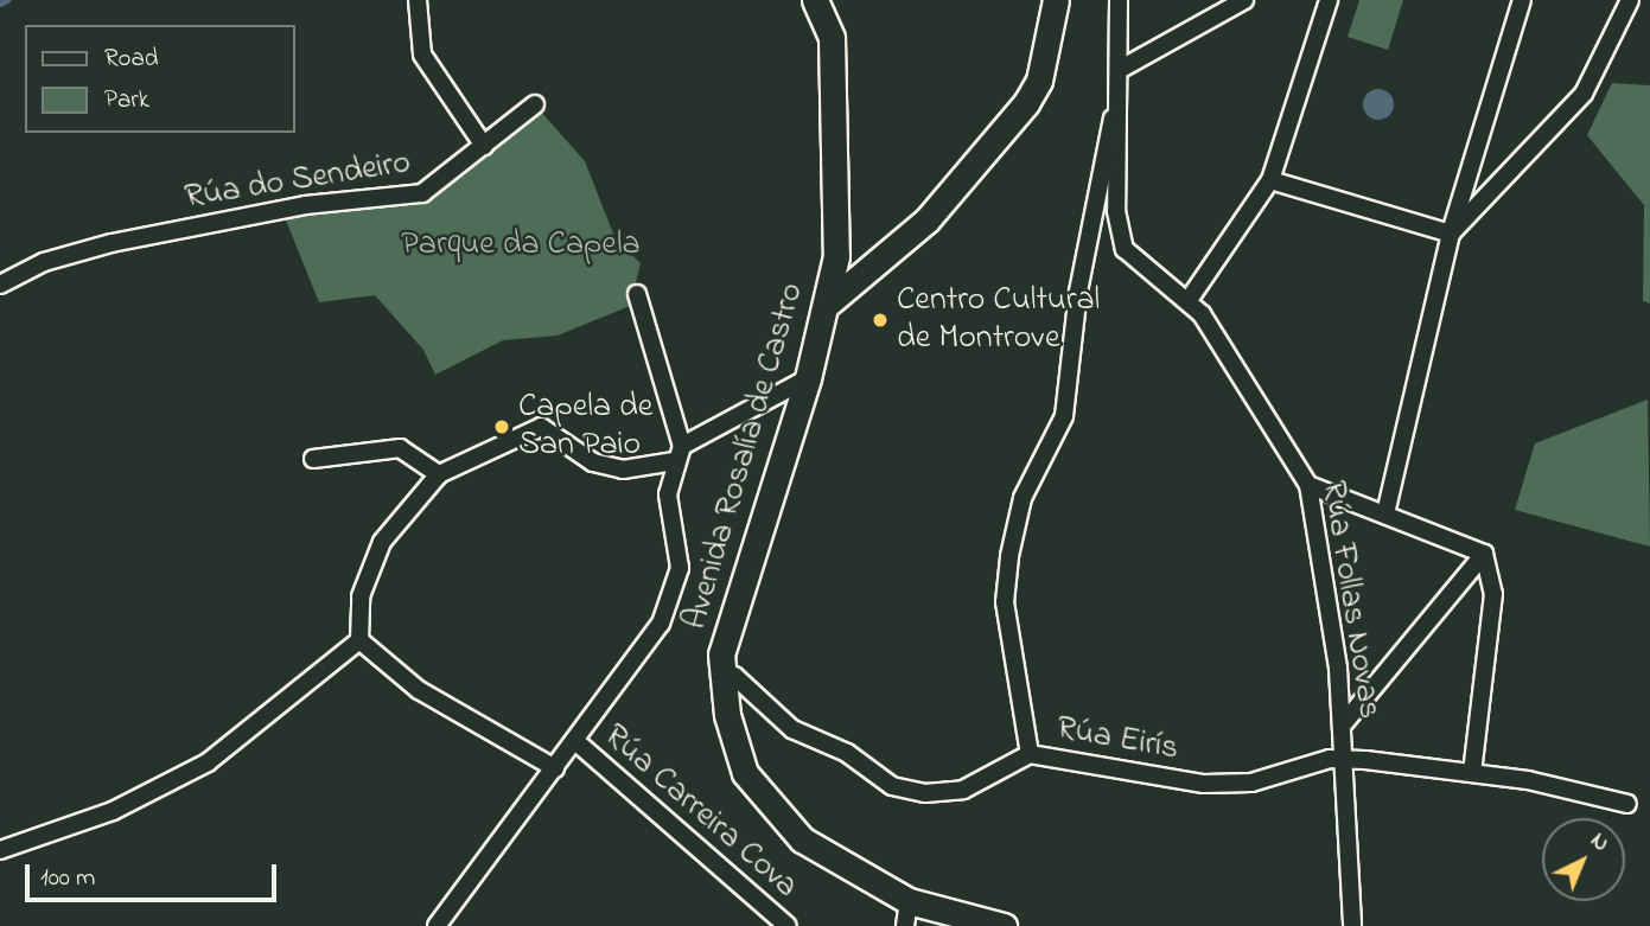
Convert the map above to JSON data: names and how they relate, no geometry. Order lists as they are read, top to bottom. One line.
{"streets":{"street":["Rúa do Sendeiro","Avenida Rosalía de Castro","Rúa Follas Novas","Rúa Eirís","Rúa Carreira Cova"]},"crossings":[["Avenida Rosalía de Castro","Rúa Eirís"],["Rúa Follas Novas","Rúa Eirís"]],"parks":["Parque da Capela"],"places":["Centro Cultural de Montrove","Capela de San Paio"],"legend":["Road","Park"],"scale_bar":"100 m","north":"top right"}
